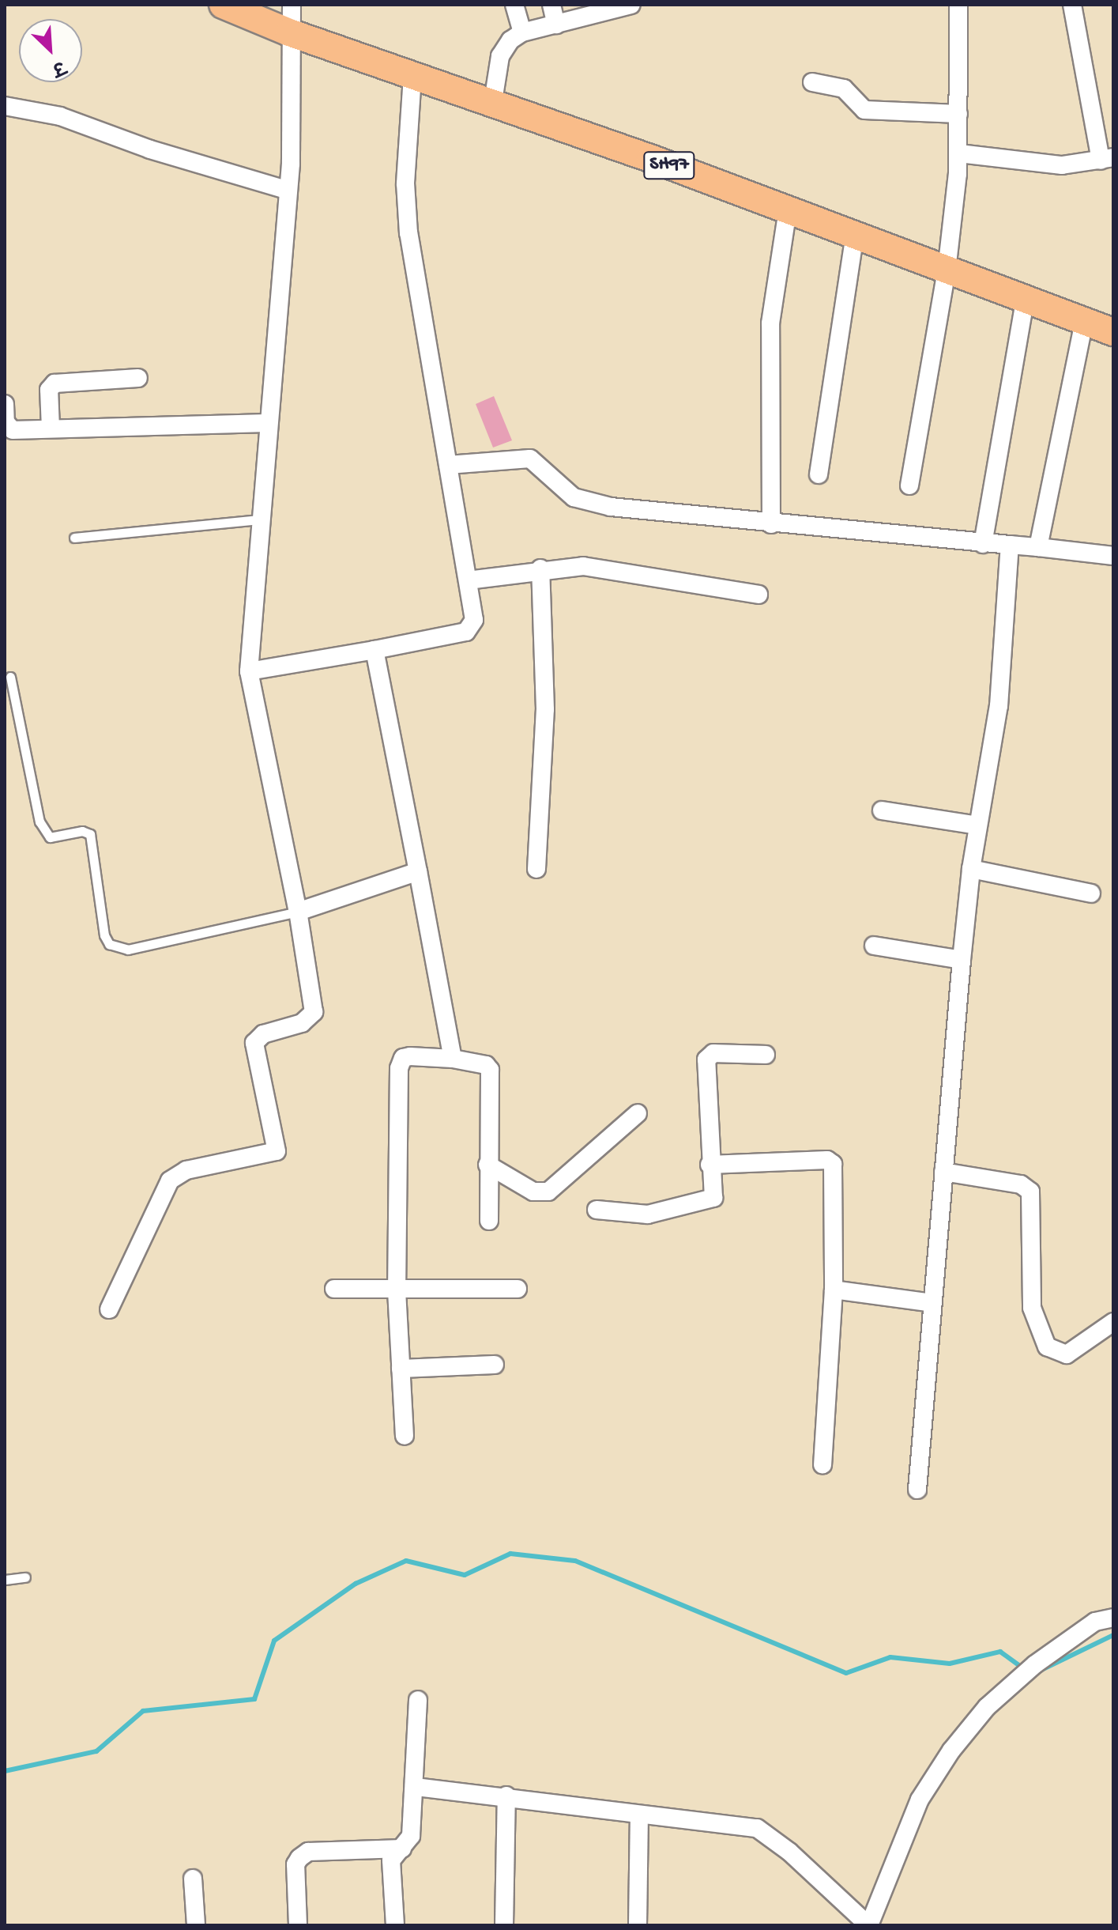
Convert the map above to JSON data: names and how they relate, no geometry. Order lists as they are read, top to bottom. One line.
{"streets":{"main road":["SH97"]},"north":"bottom right"}
